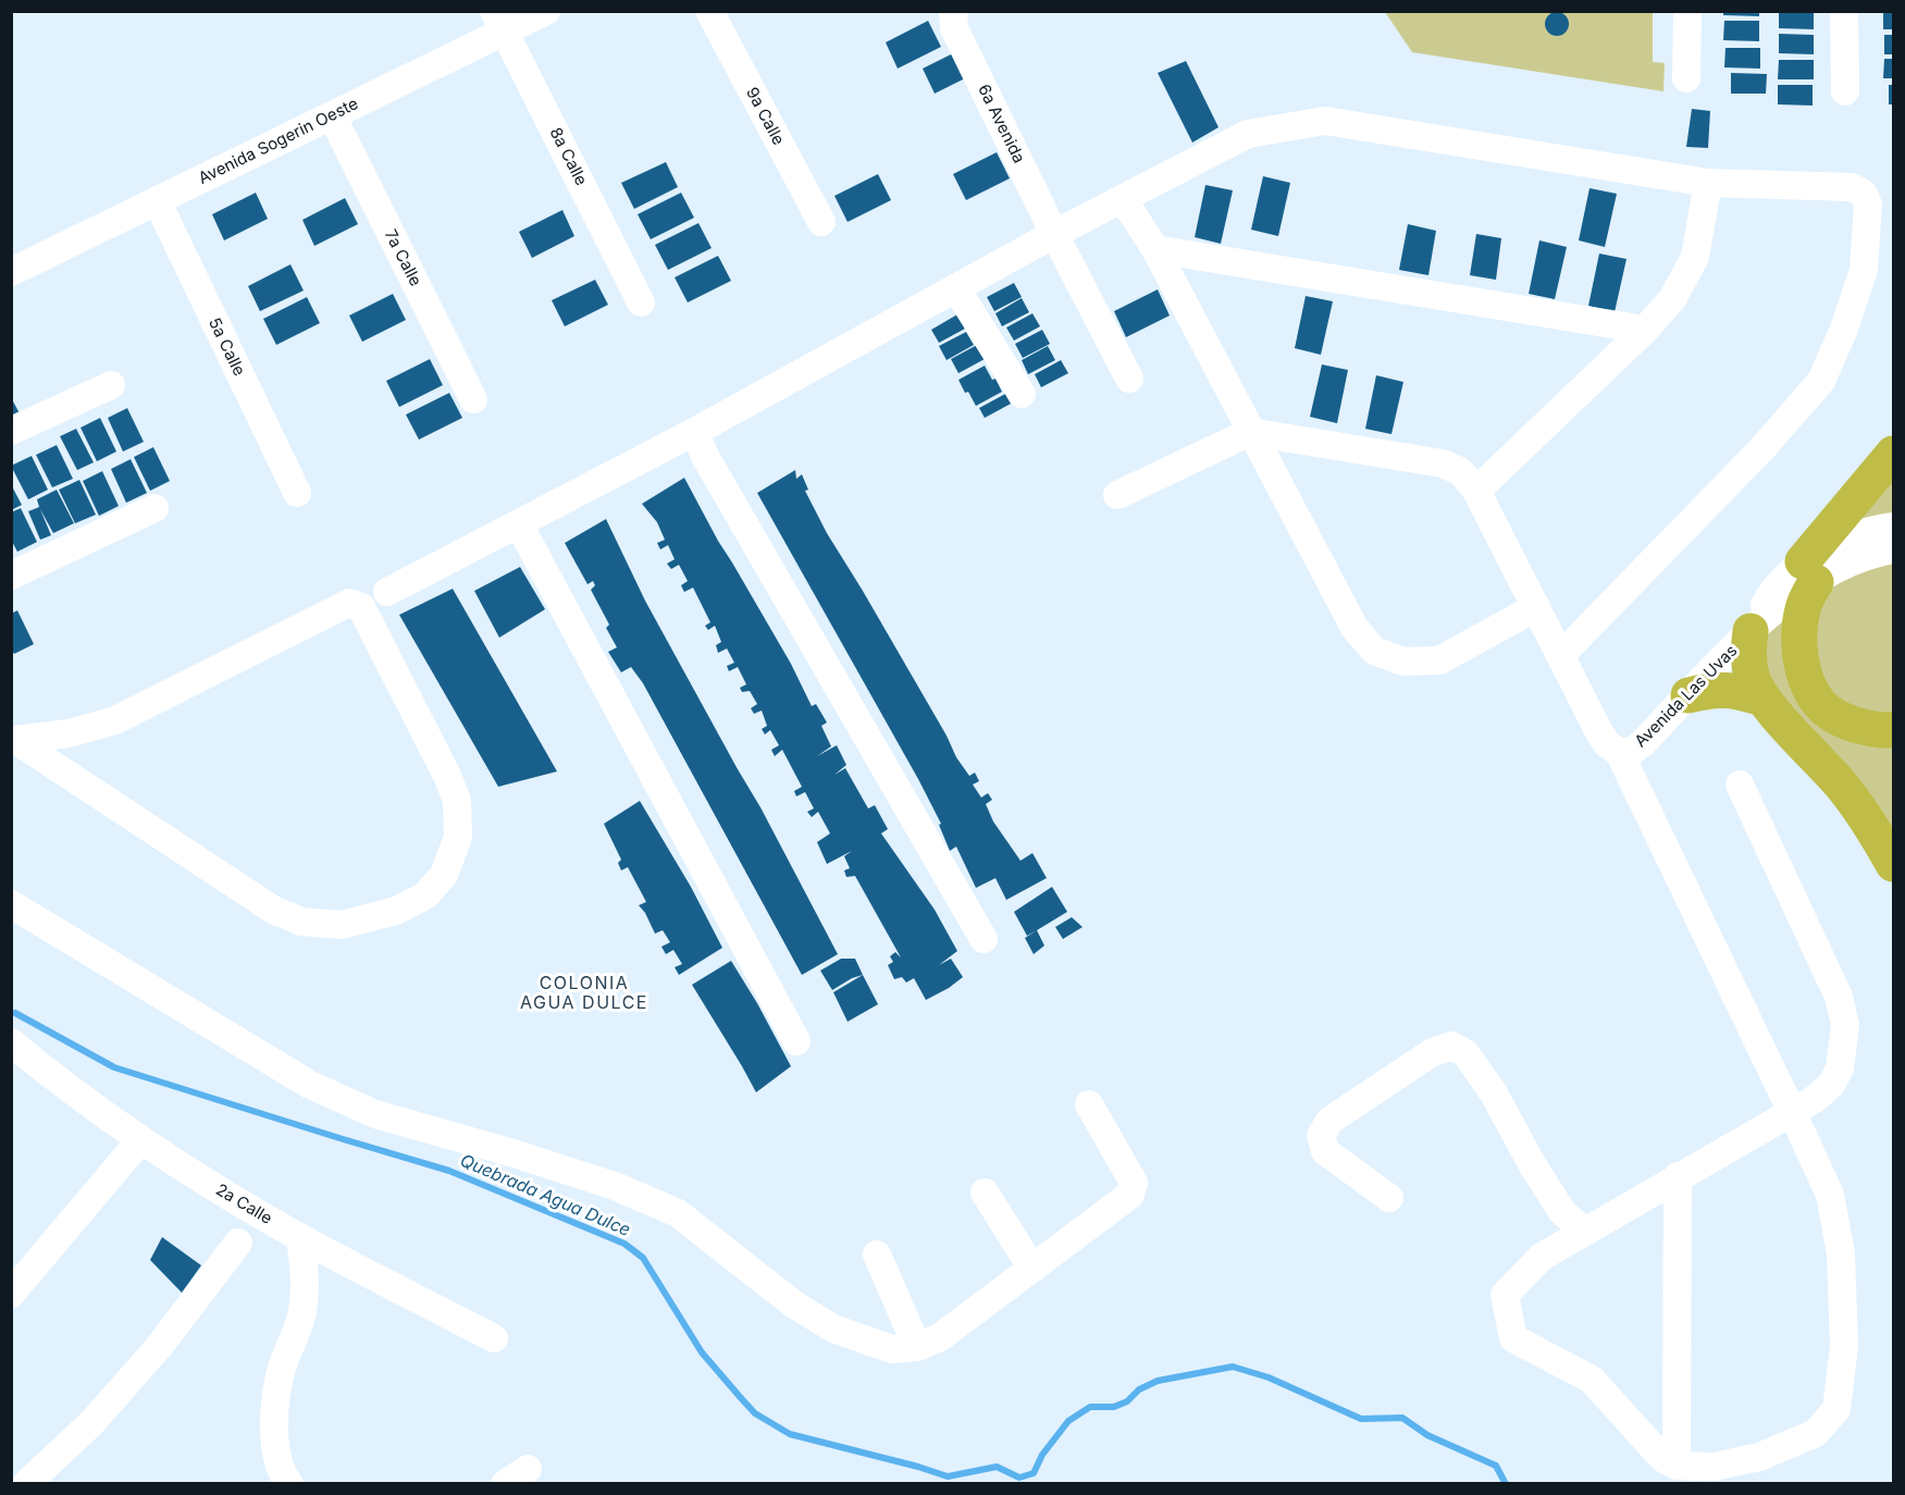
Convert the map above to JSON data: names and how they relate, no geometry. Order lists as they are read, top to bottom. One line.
{"streets":{"street":["9a Calle","6a Avenida","Avenida Sogerin Oeste","8a Calle","7a Calle","5a Calle","Avenida Las Uvas","2a Calle"]},"crossings":[["Avenida Sogerin Oeste","8a Calle"],["Avenida Sogerin Oeste","7a Calle"],["Avenida Sogerin Oeste","5a Calle"]],"districts":["COLONIA AGUA DULCE"],"water":["Quebrada Agua Dulce"]}
